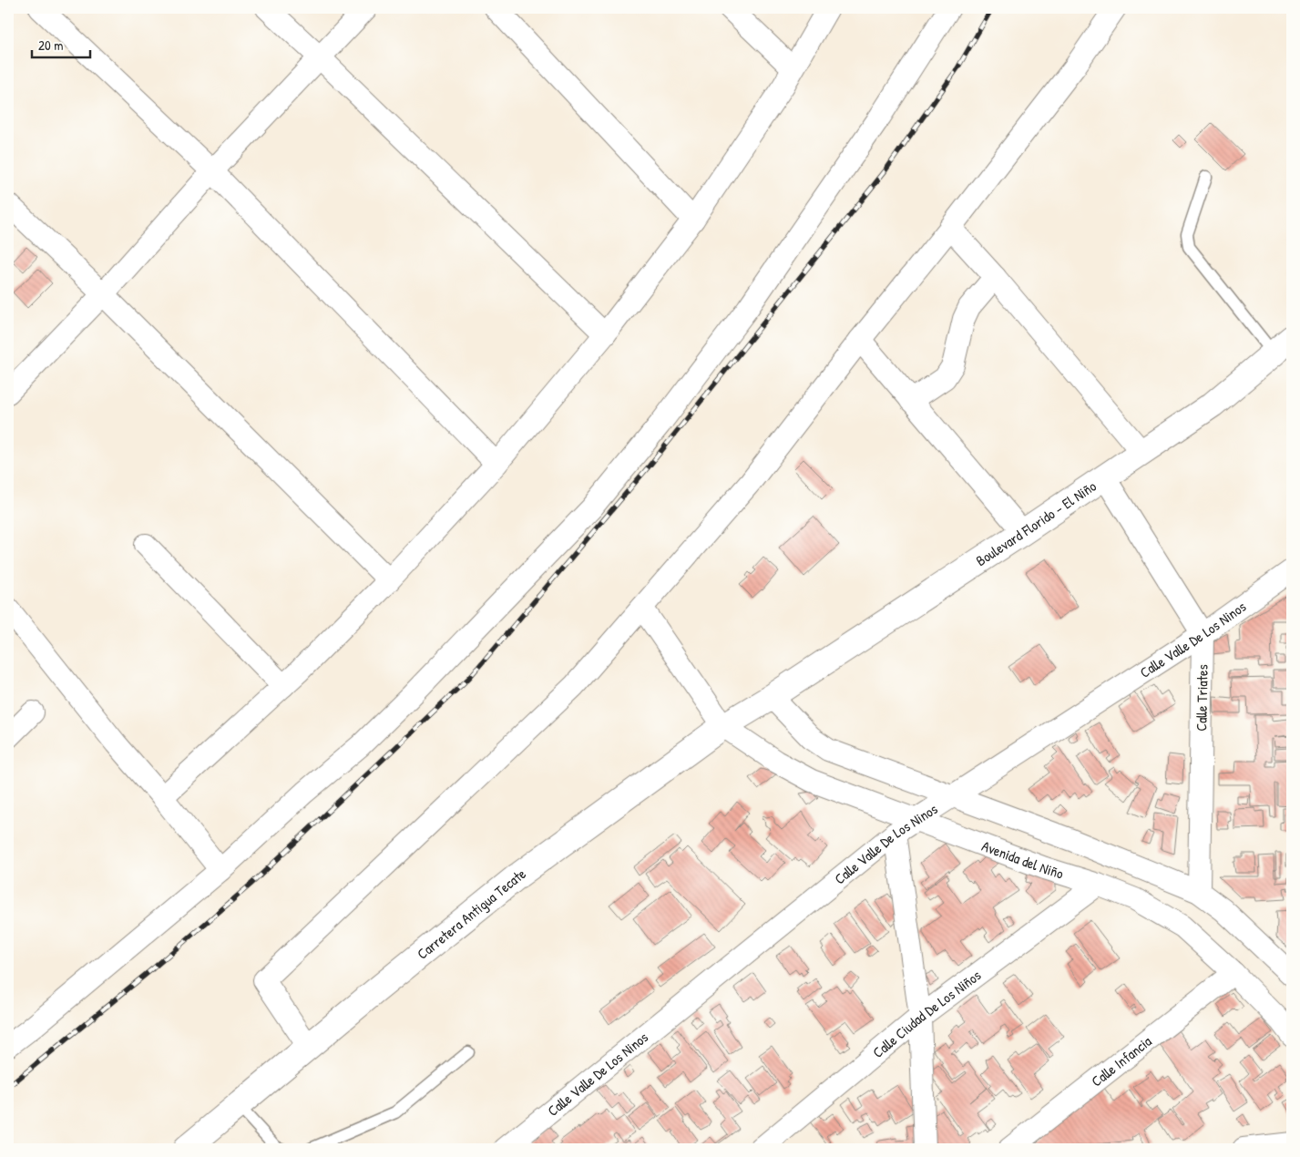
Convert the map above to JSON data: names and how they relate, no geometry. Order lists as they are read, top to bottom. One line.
{"streets":{"main road":["Boulevard Florido - El Niño","Carretera Antigua Tecate"],"street":["Calle Valle De Los Ninos","Calle Triates","Avenida del Niño","Calle Ciudad De Los Niños","Calle Infancia"]},"crossings":[["Boulevard Florido - El Niño","Carretera Antigua Tecate"],["Calle Valle De Los Ninos","Calle Triates"],["Calle Valle De Los Ninos","Avenida del Niño"],["Avenida del Niño","Carretera Antigua Tecate"],["Avenida del Niño","Calle Ciudad De Los Niños"],["Avenida del Niño","Calle Infancia"]],"scale_bar":"20 m"}
